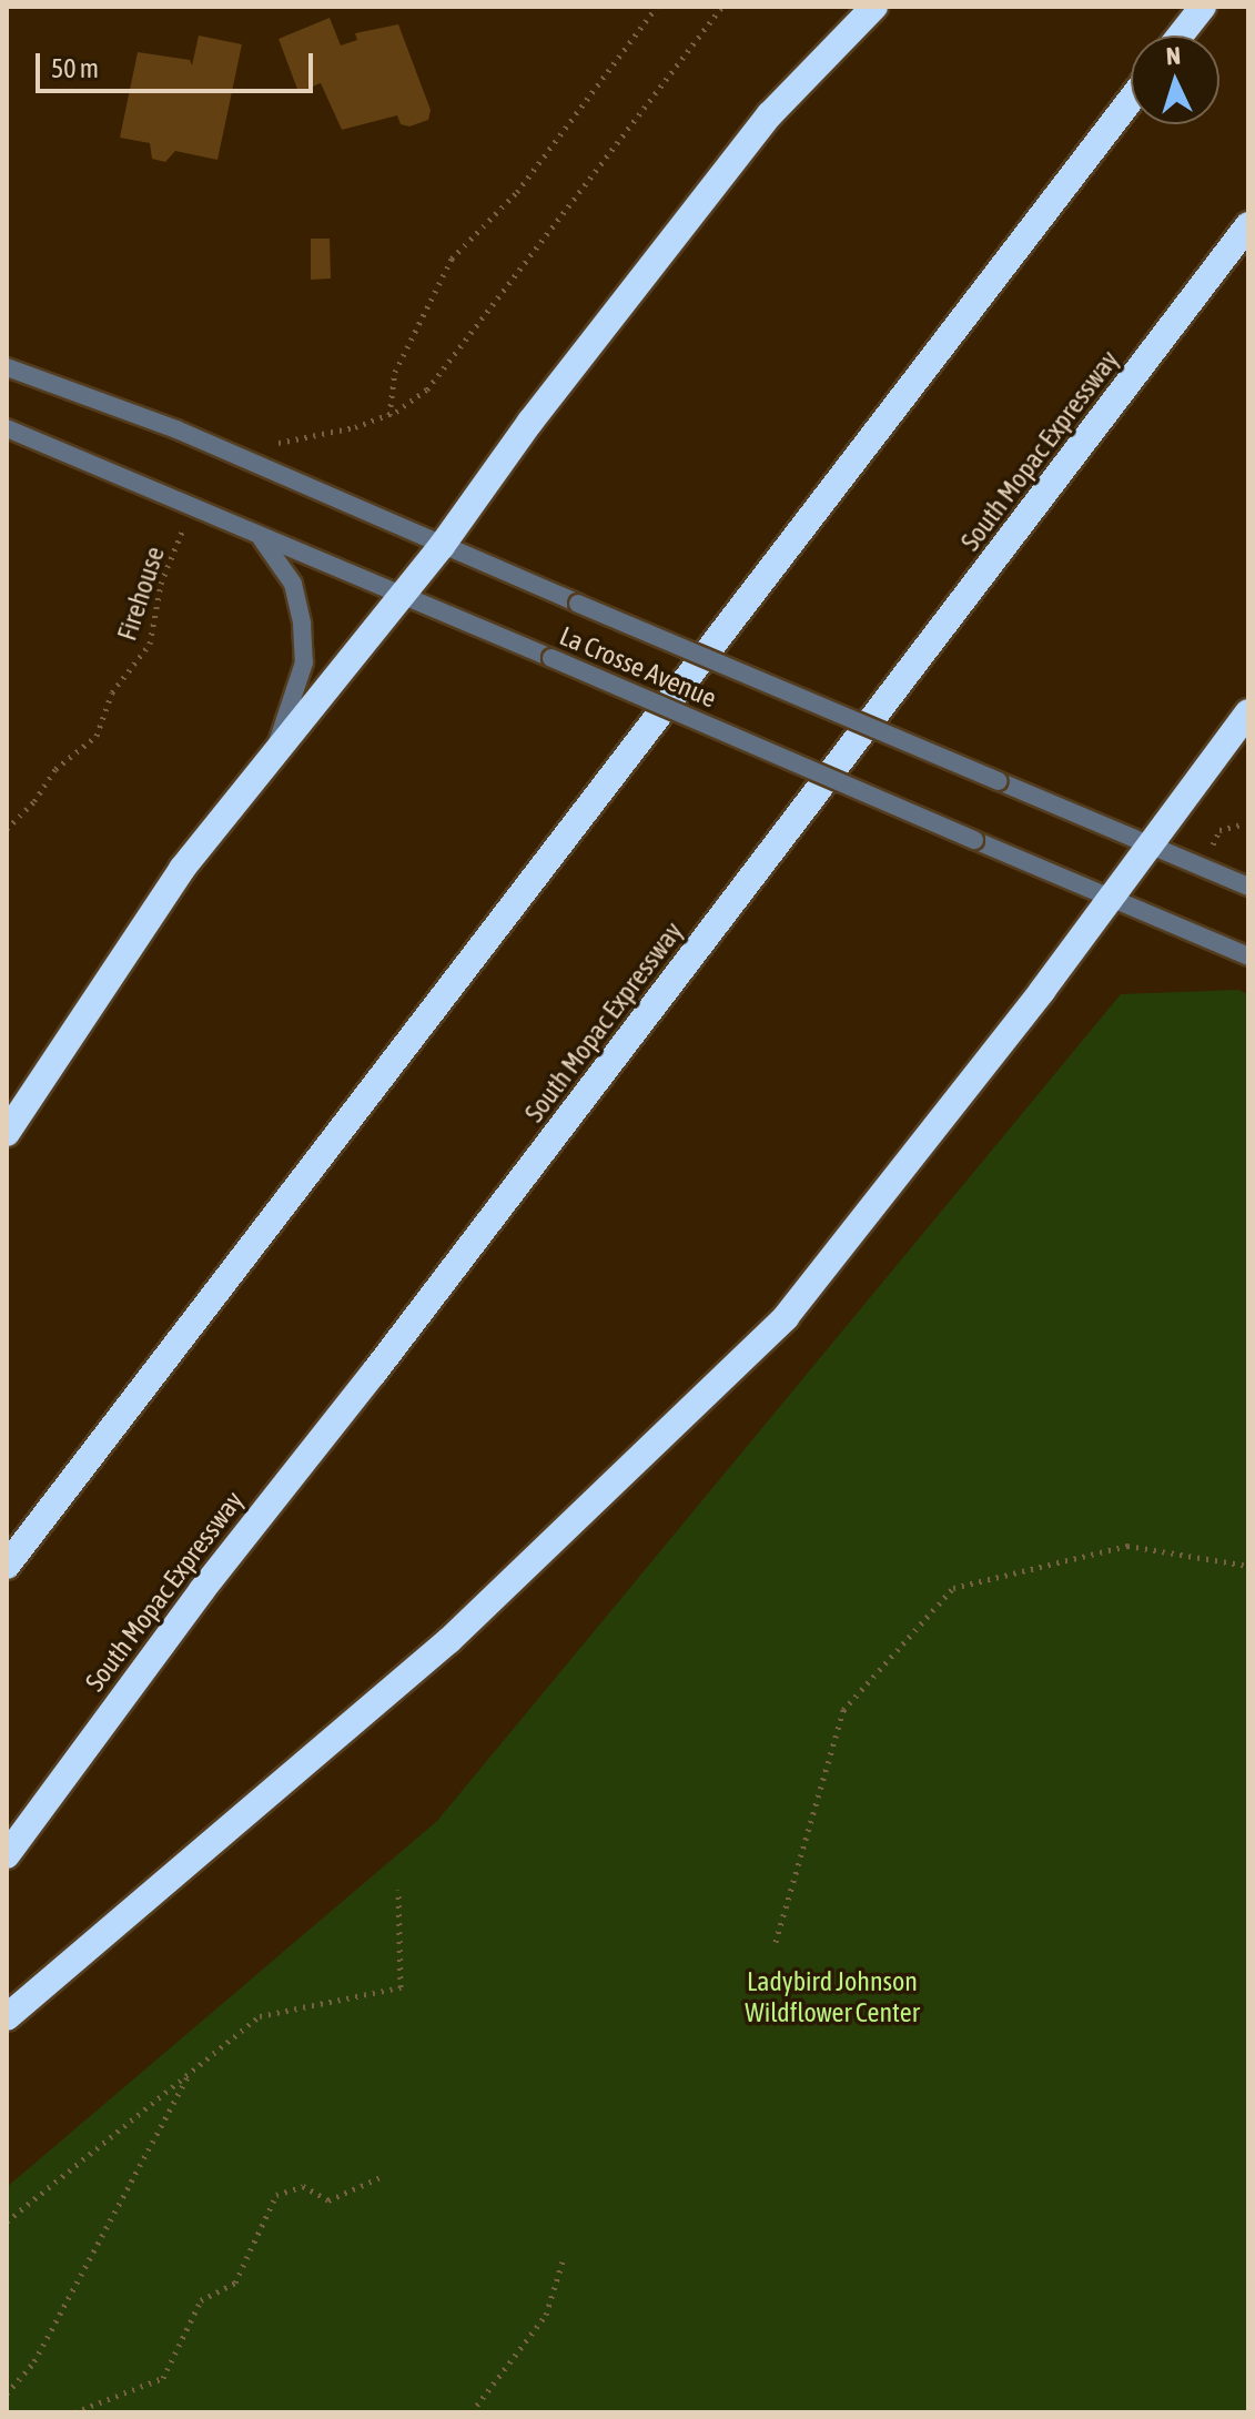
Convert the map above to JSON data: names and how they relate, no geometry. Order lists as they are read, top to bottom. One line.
{"streets":{"highway":["South Mopac Expressway"],"street":["La Crosse Avenue"],"path":["Firehouse"]},"parks":["Ladybird Johnson Wildflower Center"],"scale_bar":"50 m","north":"top"}
